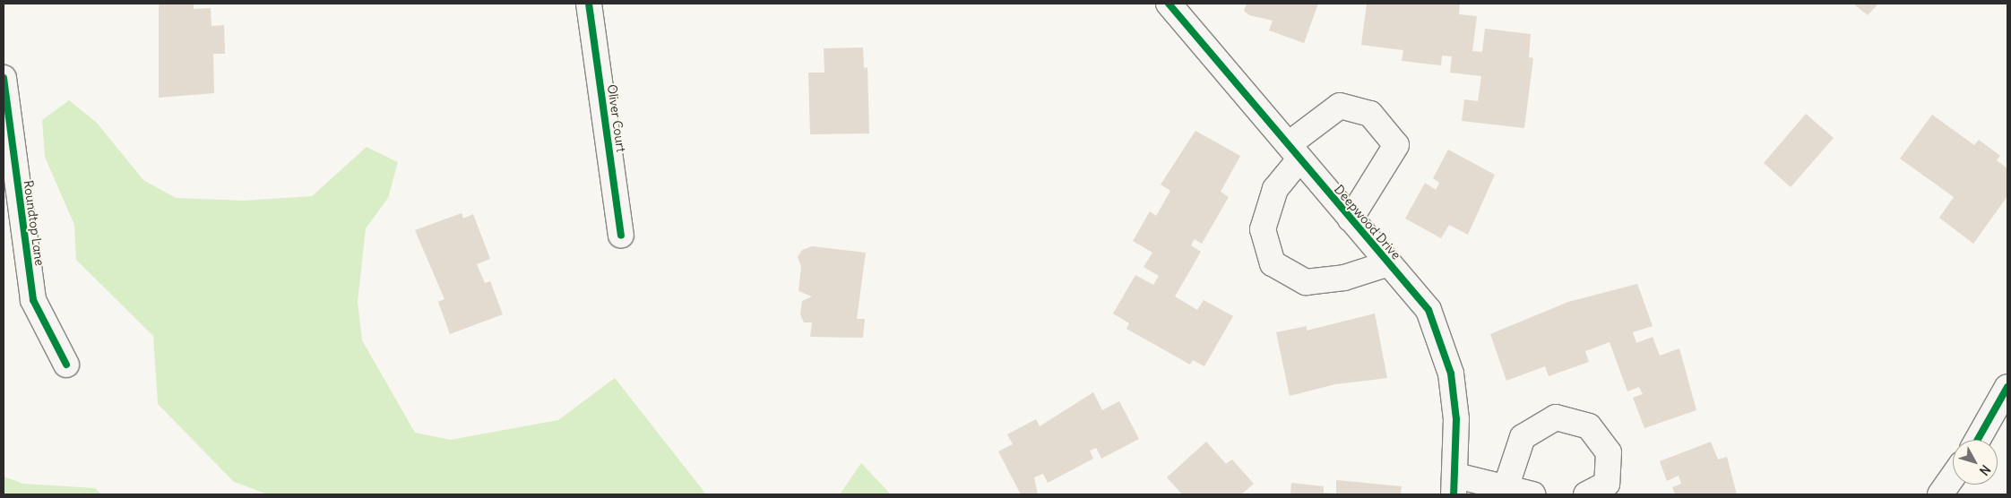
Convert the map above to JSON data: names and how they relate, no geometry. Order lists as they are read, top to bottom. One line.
{"streets":{"street":["Oliver Court","Deepwood Drive","Roundtop Lane"]},"north":"bottom right"}
